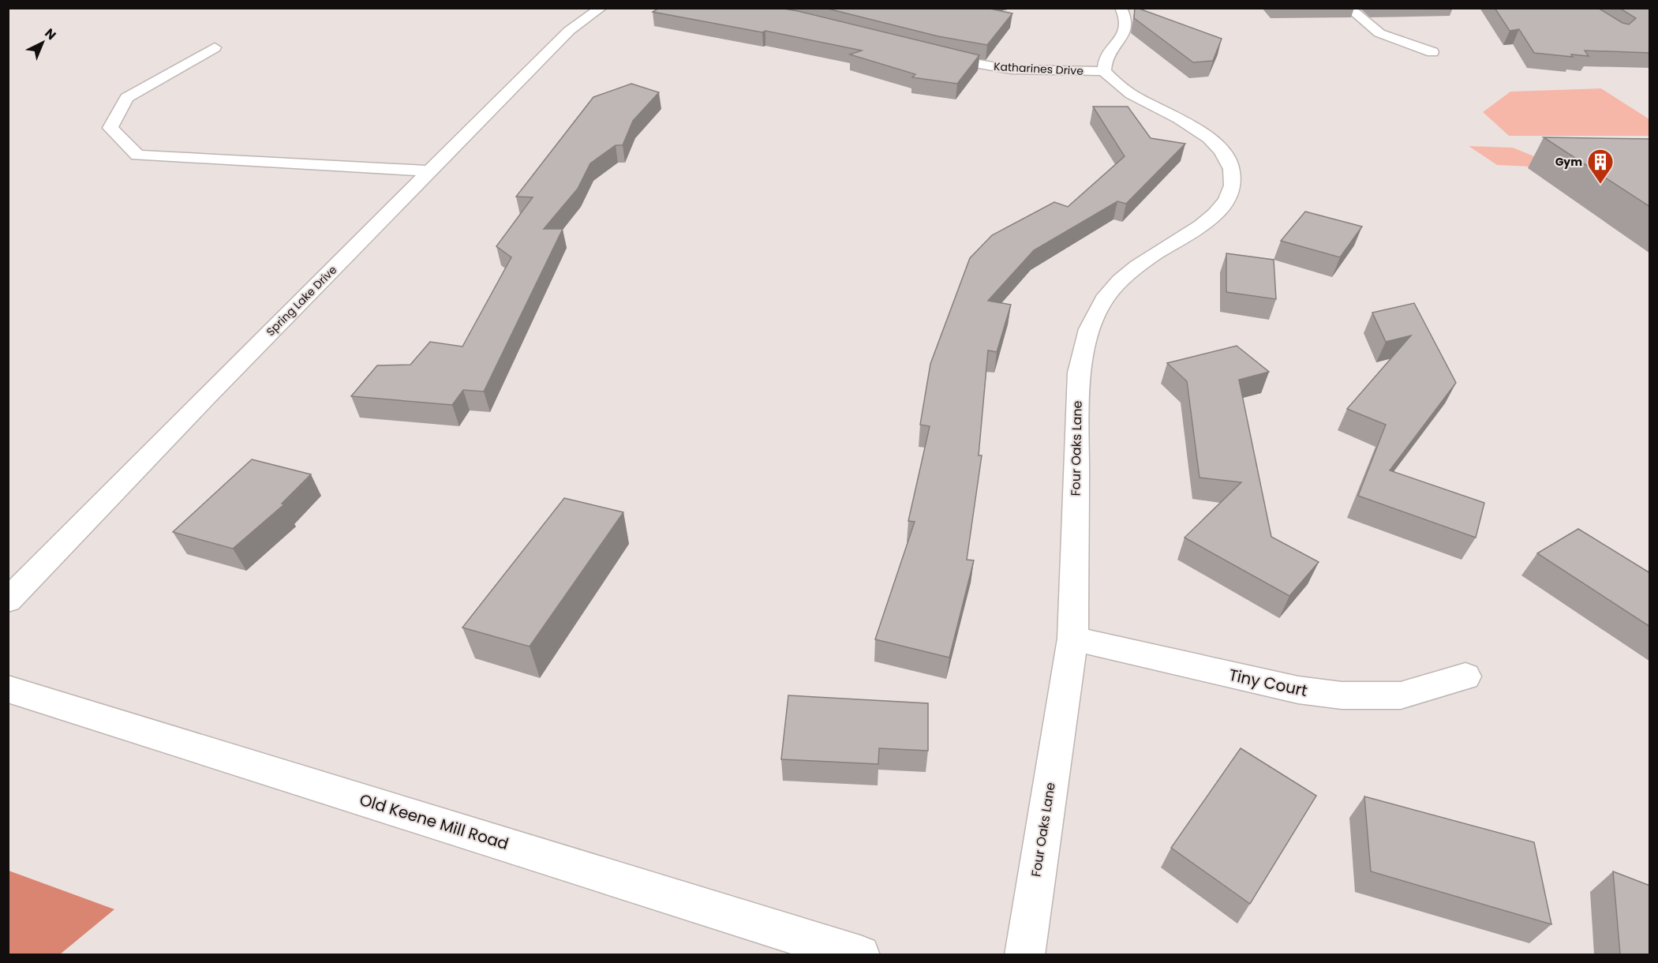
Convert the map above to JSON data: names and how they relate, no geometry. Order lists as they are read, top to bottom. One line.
{"streets":{"street":["Katharines Drive","Spring Lake Drive","Four Oaks Lane","Tiny Court","Old Keene Mill Road"]},"crossings":[["Katharines Drive","Four Oaks Lane"],["Four Oaks Lane","Tiny Court"]],"places":{"building":["Gym"]},"north":"top right"}
